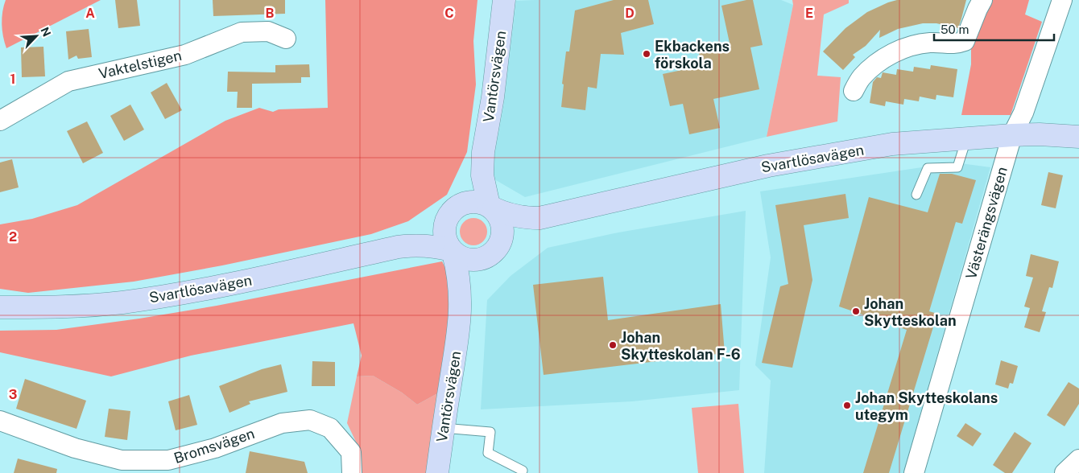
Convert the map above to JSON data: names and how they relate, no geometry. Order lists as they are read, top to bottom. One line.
{"streets":{"street":["Vaktelstigen","Vantörsvägen","Svartlösavägen","Västerängsvägen","Bromsvägen"]},"crossings":[["Vantörsvägen","Svartlösavägen"],["Svartlösavägen","Västerängsvägen"]],"places":["Ekbackens förskola","Johan Skytteskolan","Johan Skytteskolan F-6","Johan Skytteskolans utegym"],"scale_bar":"50 m","north":"top right","grid":{"columns":["A","B","C","D","E"],"rows":["1","2","3"]}}
